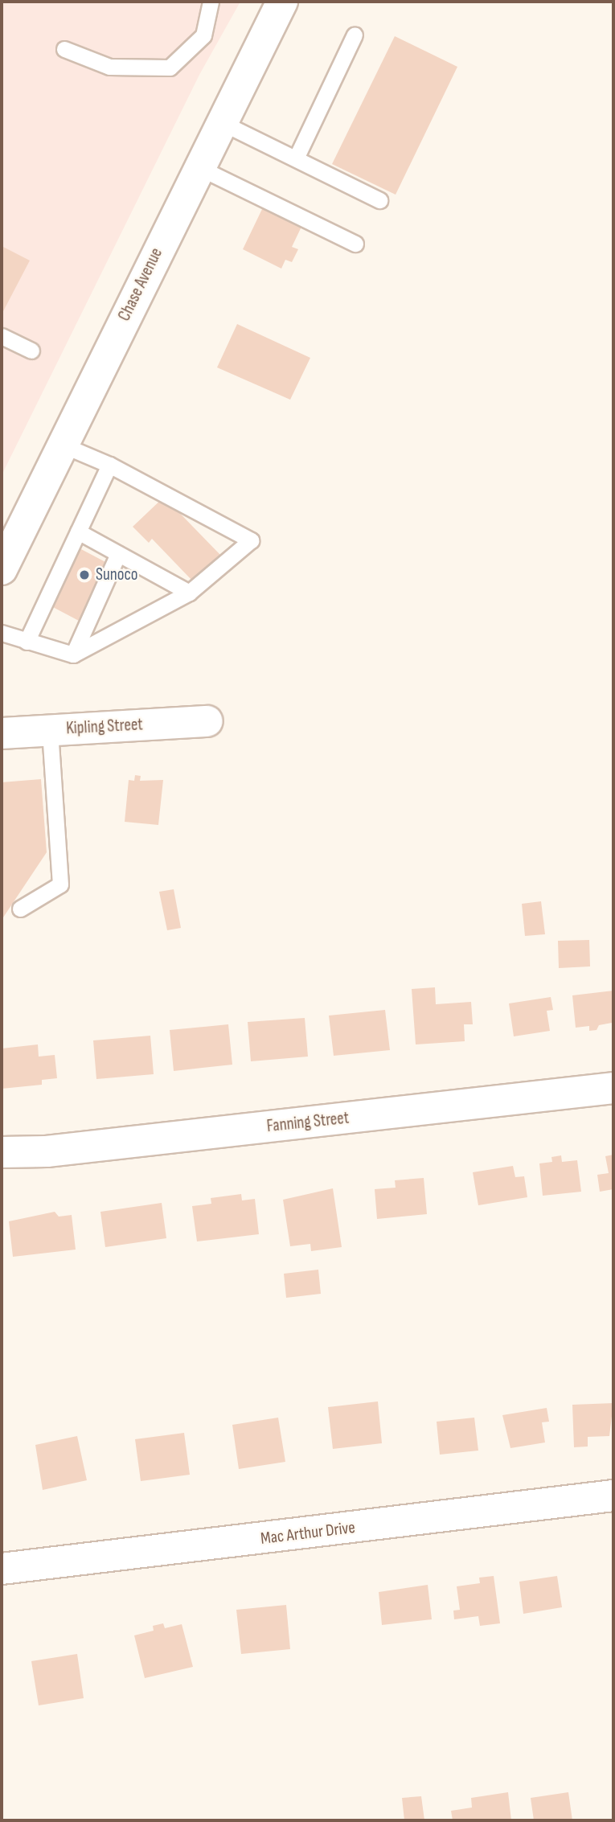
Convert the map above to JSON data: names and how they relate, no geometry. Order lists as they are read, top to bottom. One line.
{"streets":{"street":["Chase Avenue","Kipling Street","Fanning Street","Mac Arthur Drive"]},"places":["Sunoco"]}
